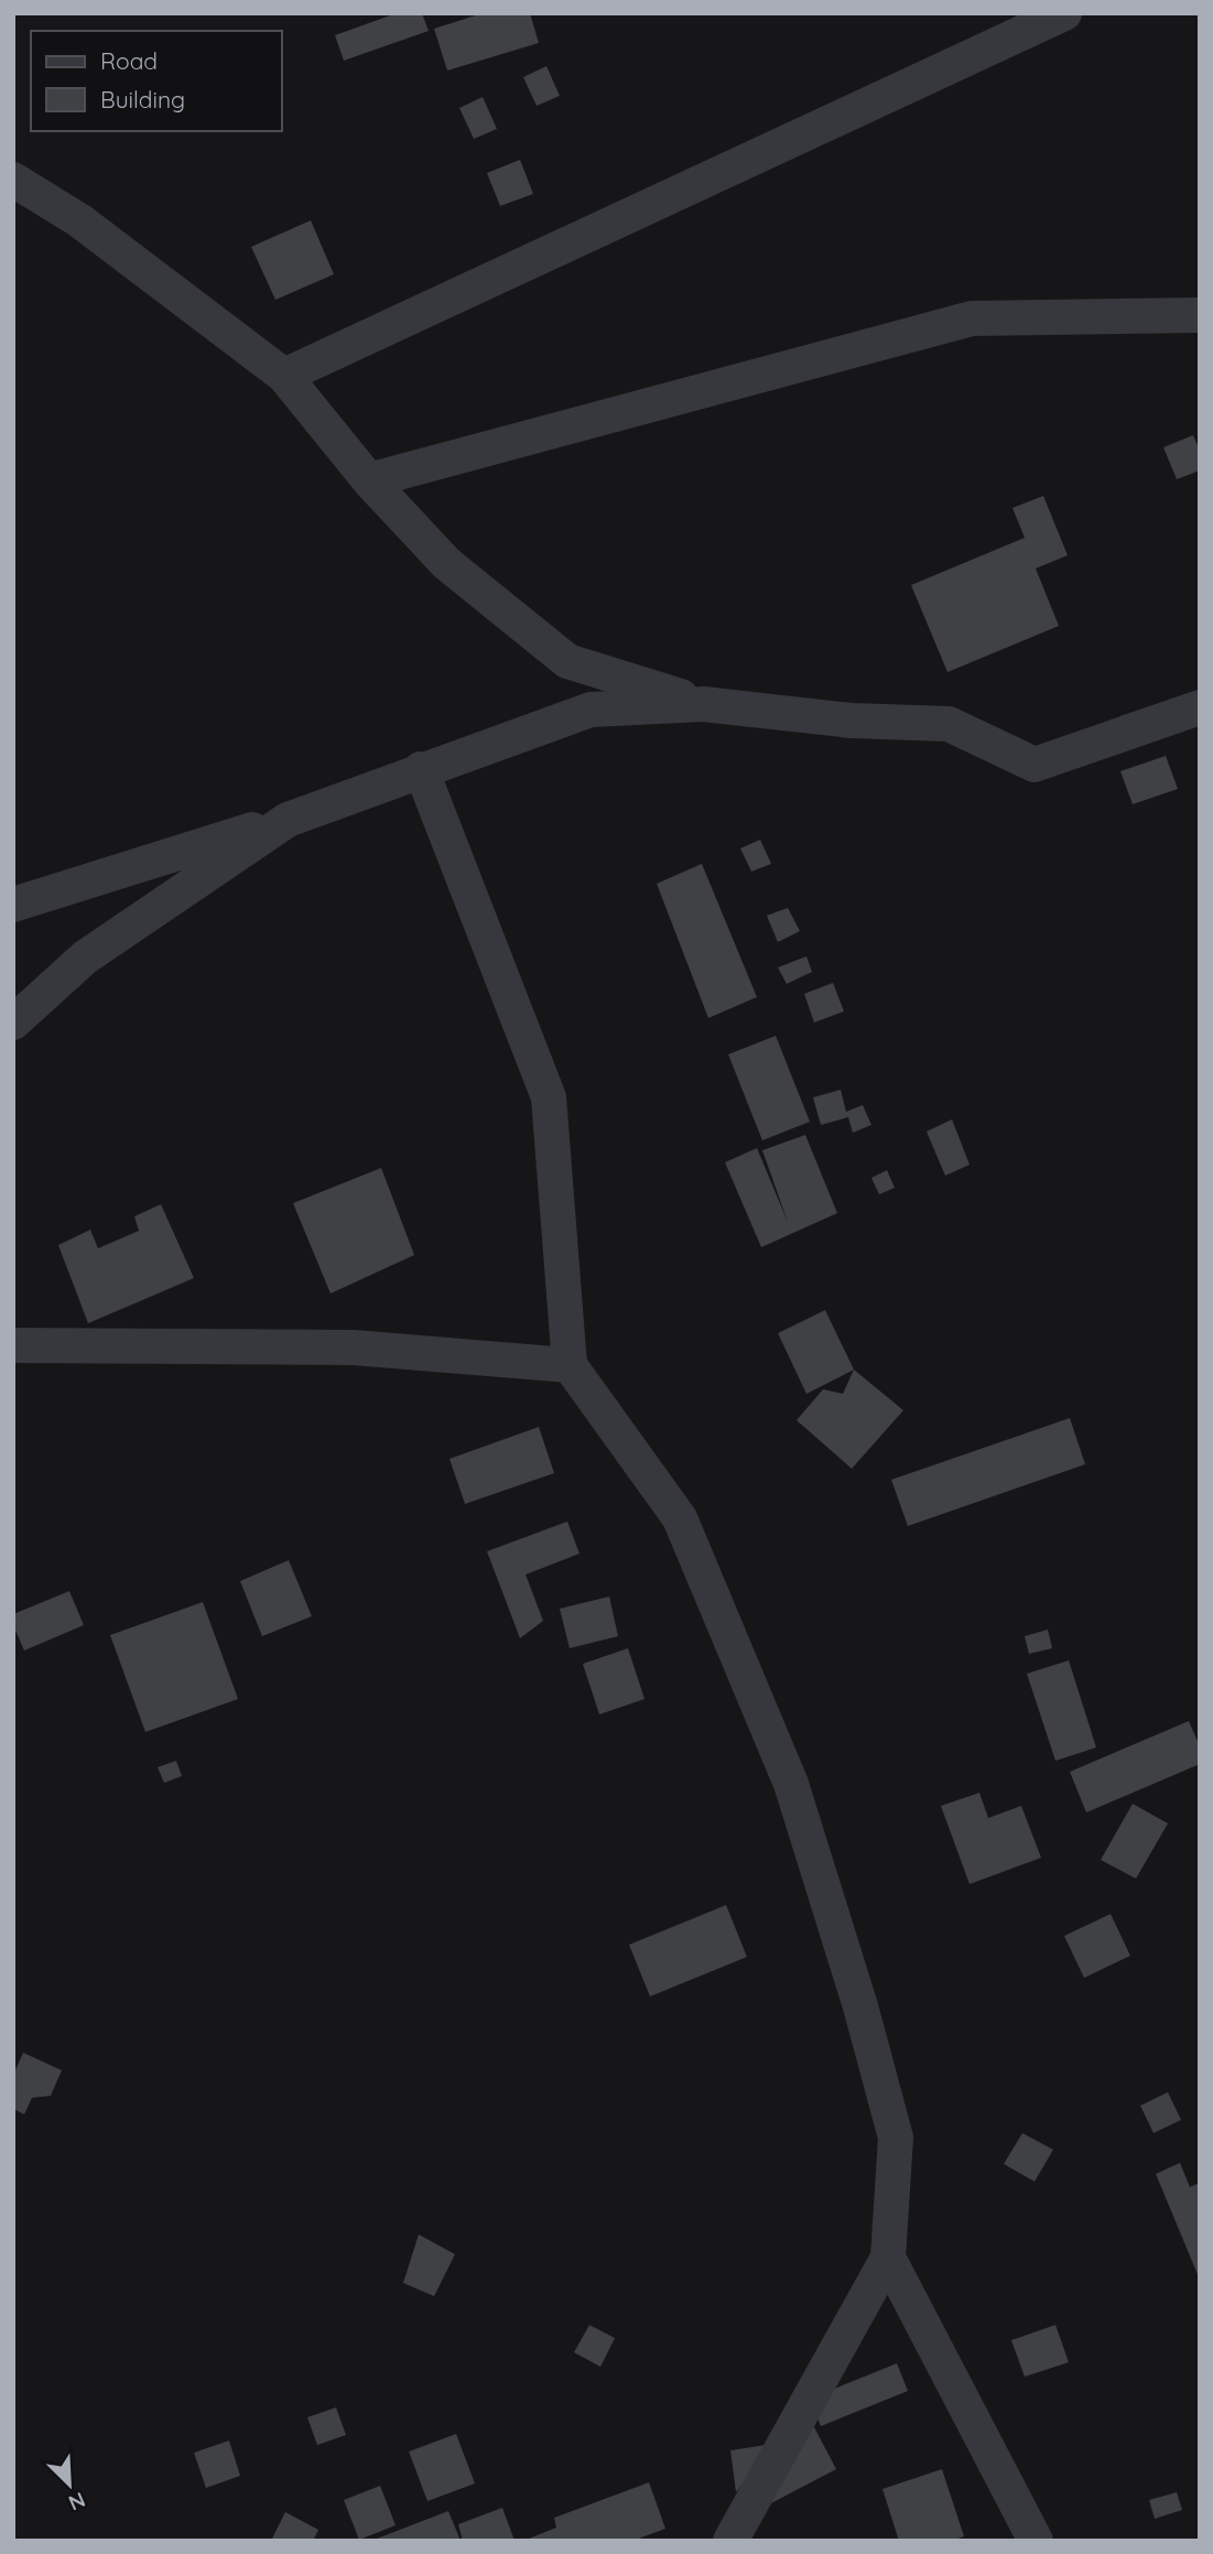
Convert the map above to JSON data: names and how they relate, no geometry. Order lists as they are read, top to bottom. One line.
{"legend":["Road","Building"],"north":"bottom right"}
